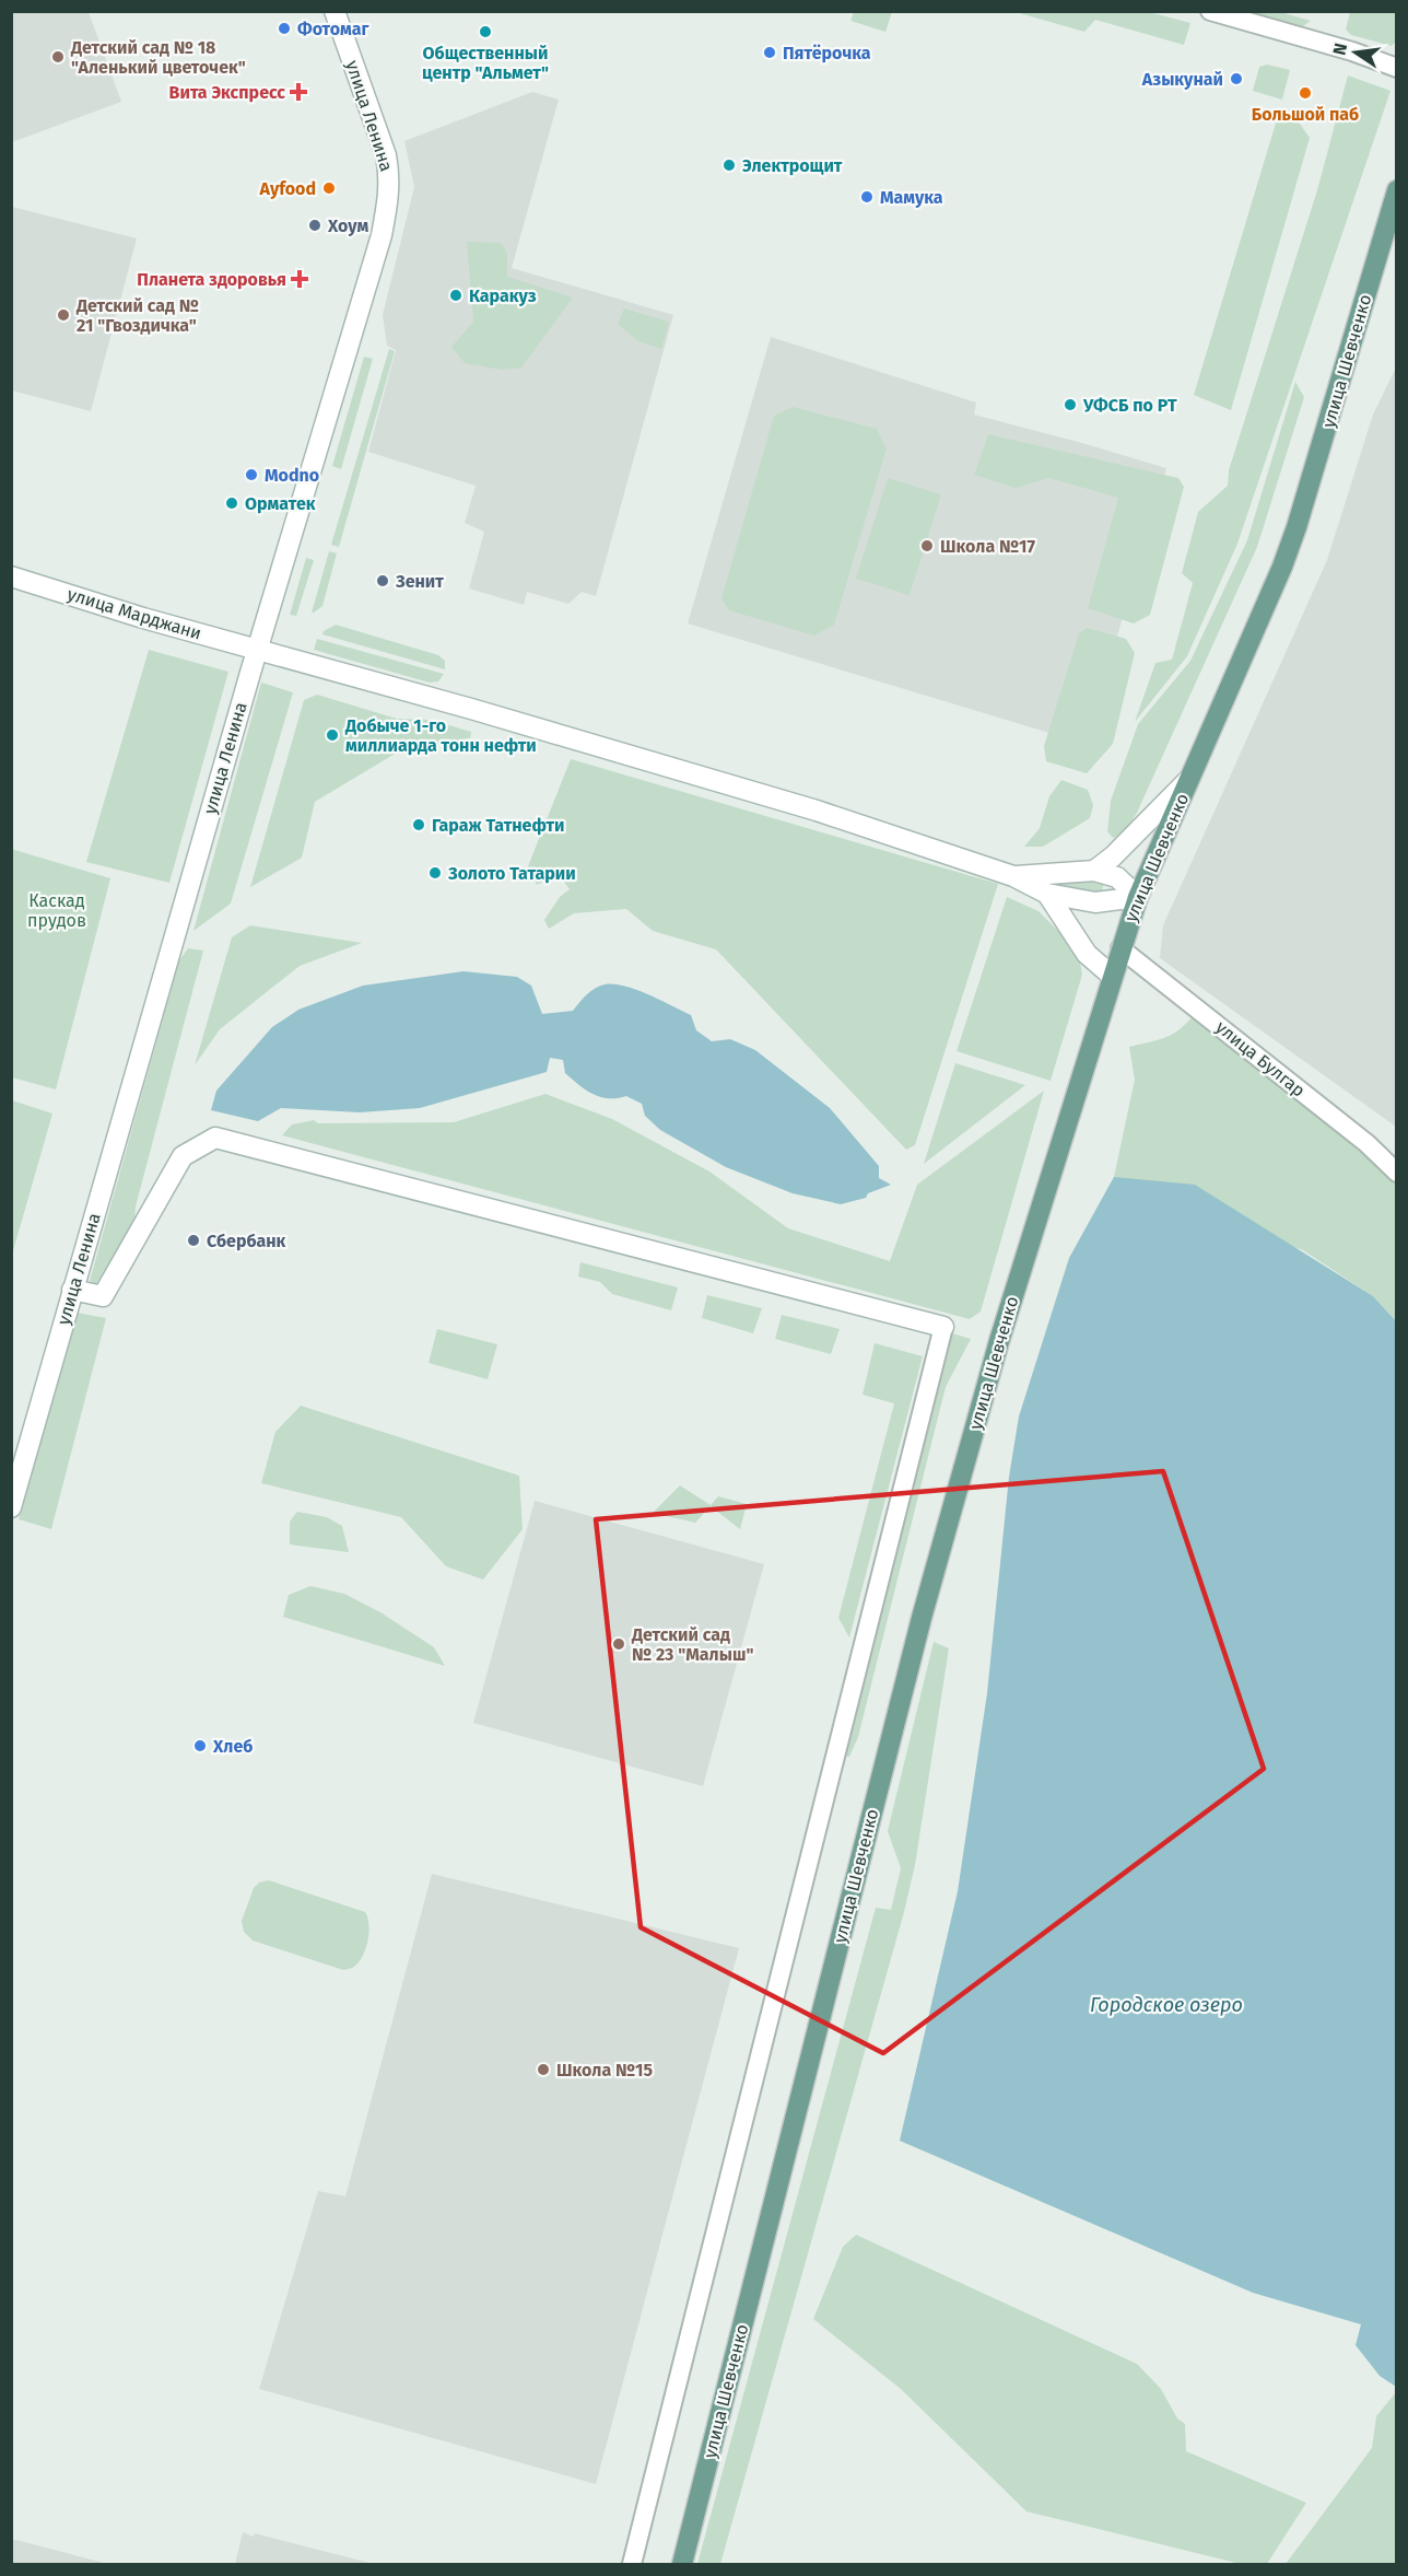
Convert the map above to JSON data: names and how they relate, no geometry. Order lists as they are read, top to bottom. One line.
{"streets":{"main road":["улица Шевченко"],"street":["улица Ленина","улица Марджани","улица Булгар"]},"crossings":[["улица Ленина","улица Марджани"],["улица Шевченко","улица Булгар"]],"water":["Городское озеро"],"parks":["Каскад прудов"],"places":{"other":["Фотомаг","Общественный центр \"Альмет\"","Пятёрочка","Детский сад № 18 \"Аленький цветочек\"","Азыкунай","Большой паб","Электрощит","Ayfood","Мамука","Хоум","Каракуз","Детский сад № 21 \"Гвоздичка\"","УФСБ по РТ","Modno","Орматек","Школа №17","Зенит","Добыче 1-го миллиарда тонн нефти","Гараж Татнефти","Золото Татарии","Сбербанк","Детский сад № 23 \"Малыш\"","Хлеб","Школа №15"],"health":["Вита Экспресс","Планета здоровья"]},"north":"left"}
